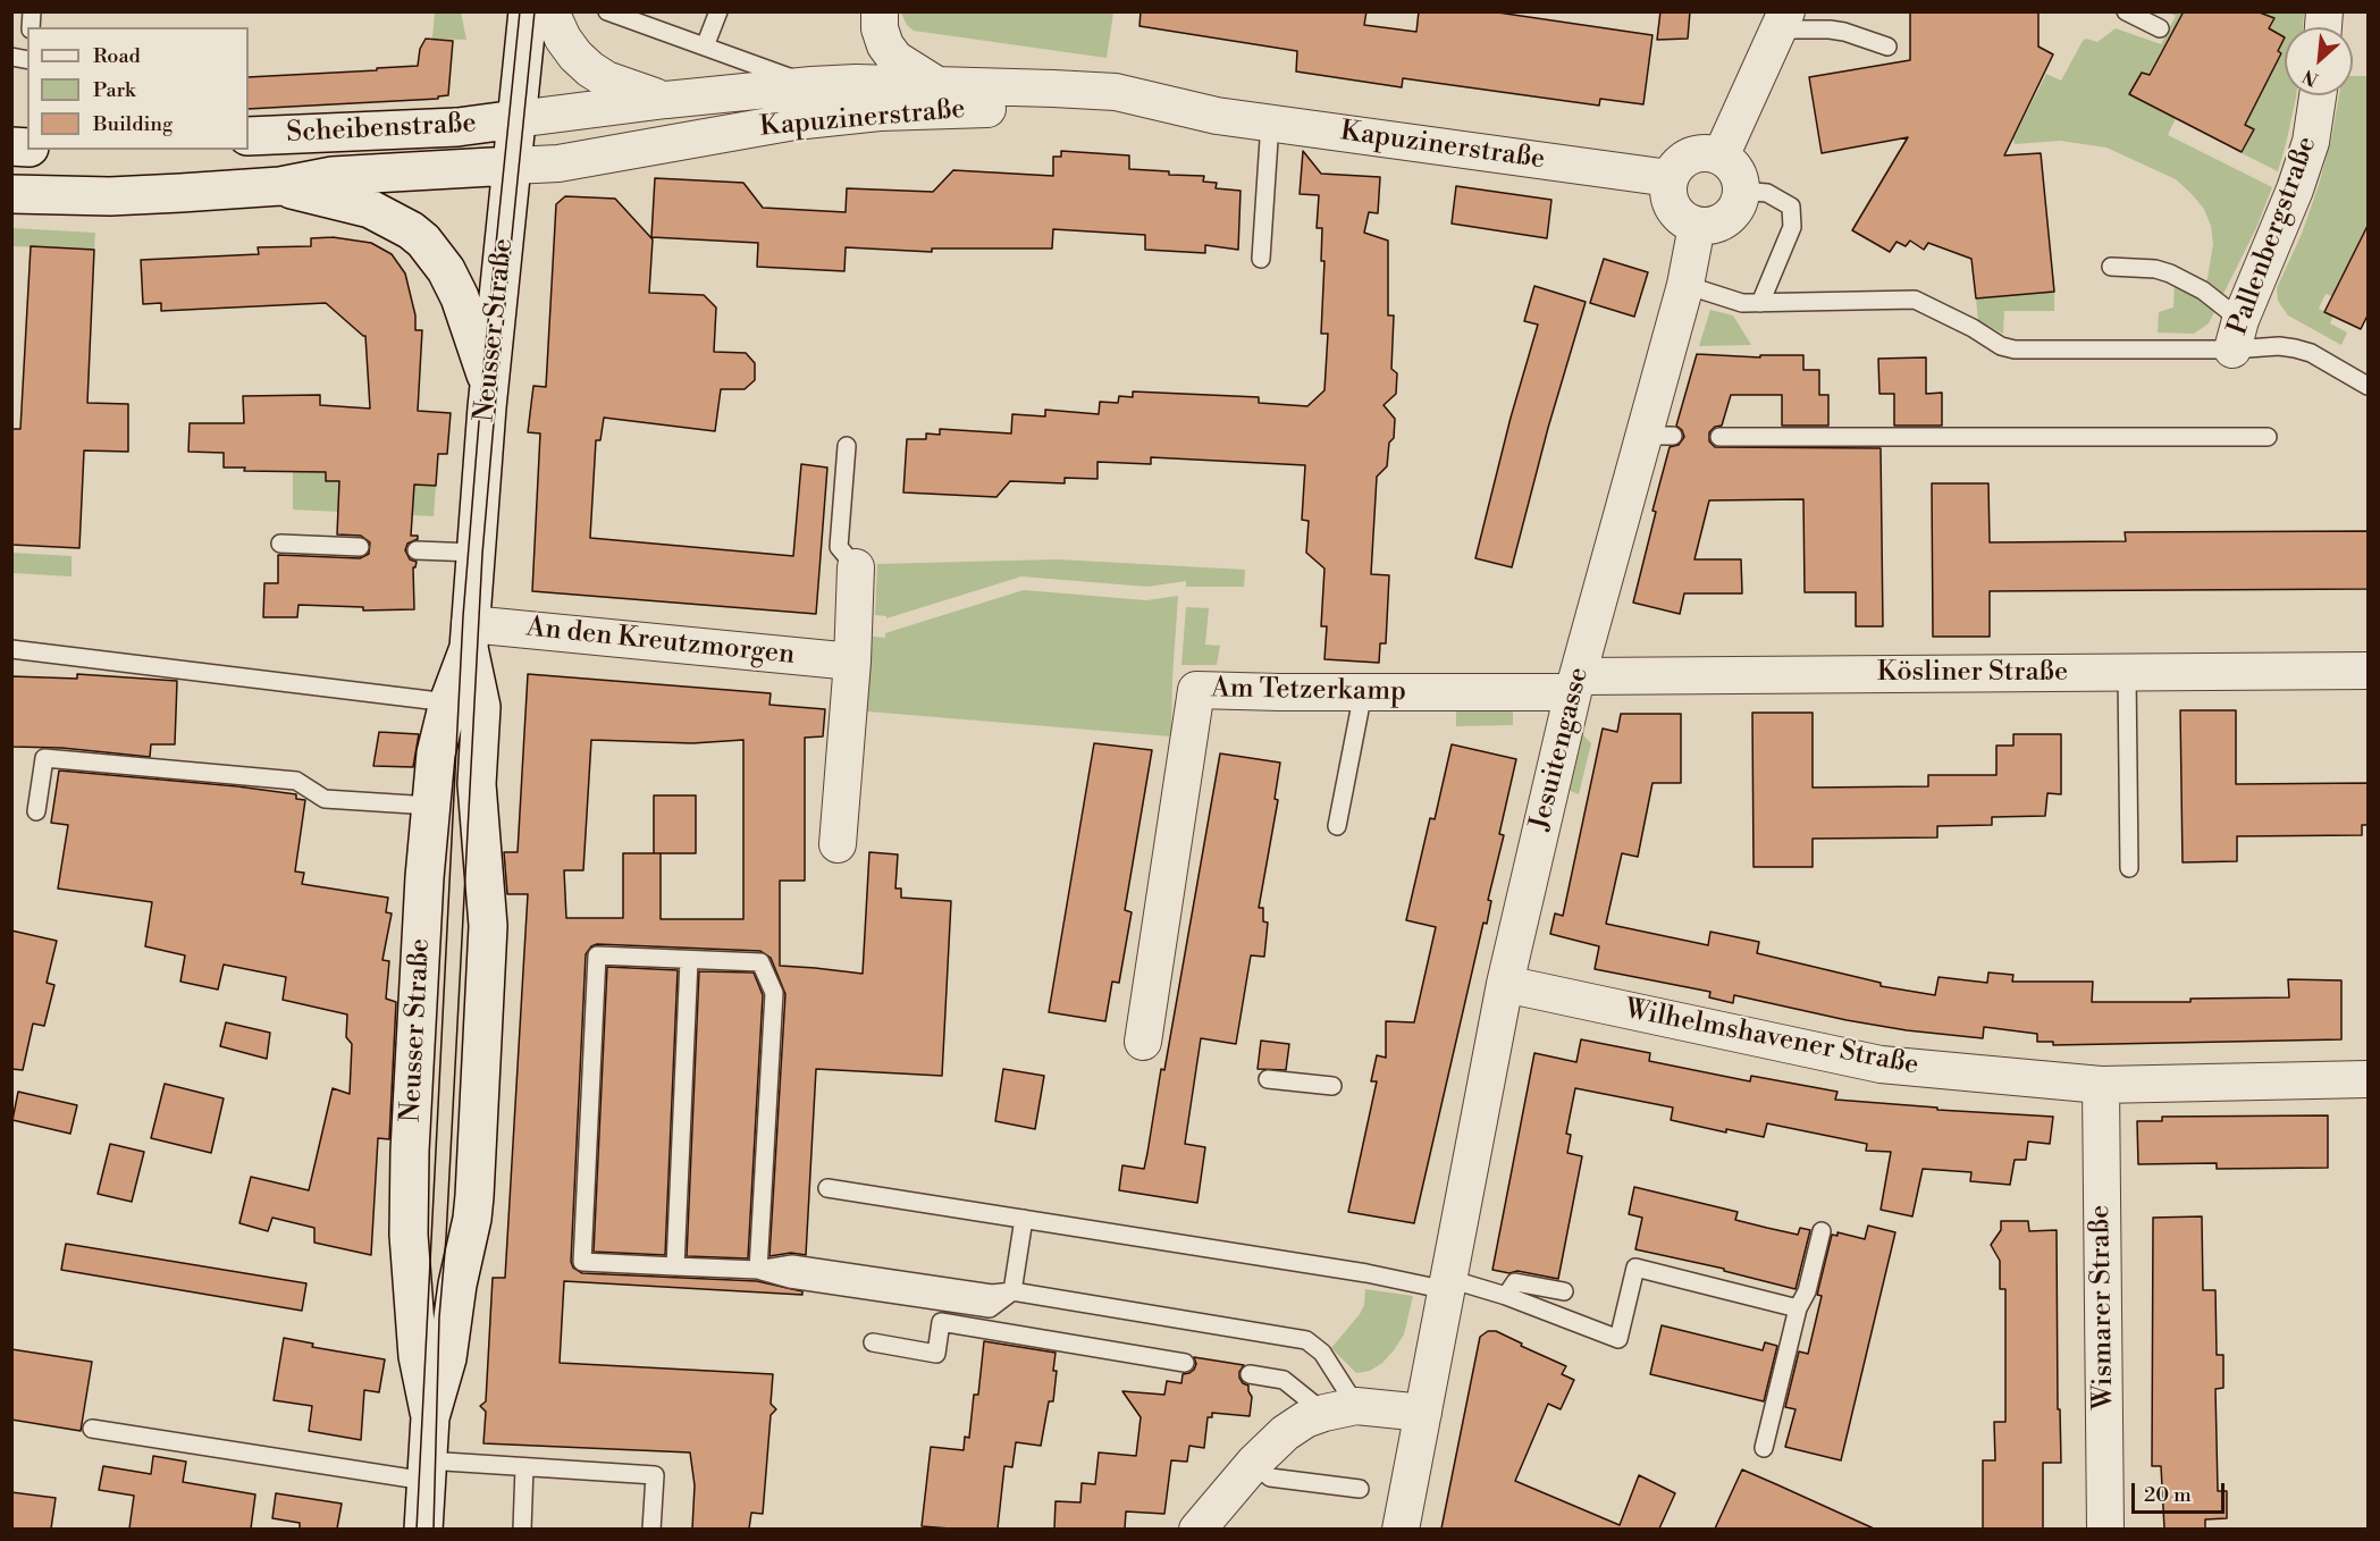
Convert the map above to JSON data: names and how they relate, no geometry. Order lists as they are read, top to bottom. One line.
{"streets":{"main road":["Scheibenstraße","Neusser Straße"],"street":["Kapuzinerstraße","Pallenbergstraße","An den Kreutzmorgen","Kösliner Straße","Am Tetzerkamp","Jesuitengasse","Wilhelmshavener Straße","Wismarer Straße"]},"crossings":[["Kapuzinerstraße","Scheibenstraße"],["Kapuzinerstraße","Neusser Straße"],["Kapuzinerstraße","Jesuitengasse"],["Scheibenstraße","Neusser Straße"],["Neusser Straße","An den Kreutzmorgen"],["Kösliner Straße","Am Tetzerkamp"],["Kösliner Straße","Jesuitengasse"],["Am Tetzerkamp","Jesuitengasse"],["Jesuitengasse","Wilhelmshavener Straße"],["Wilhelmshavener Straße","Wismarer Straße"]],"legend":["Road","Park","Building"],"scale_bar":"20 m","north":"bottom left"}
